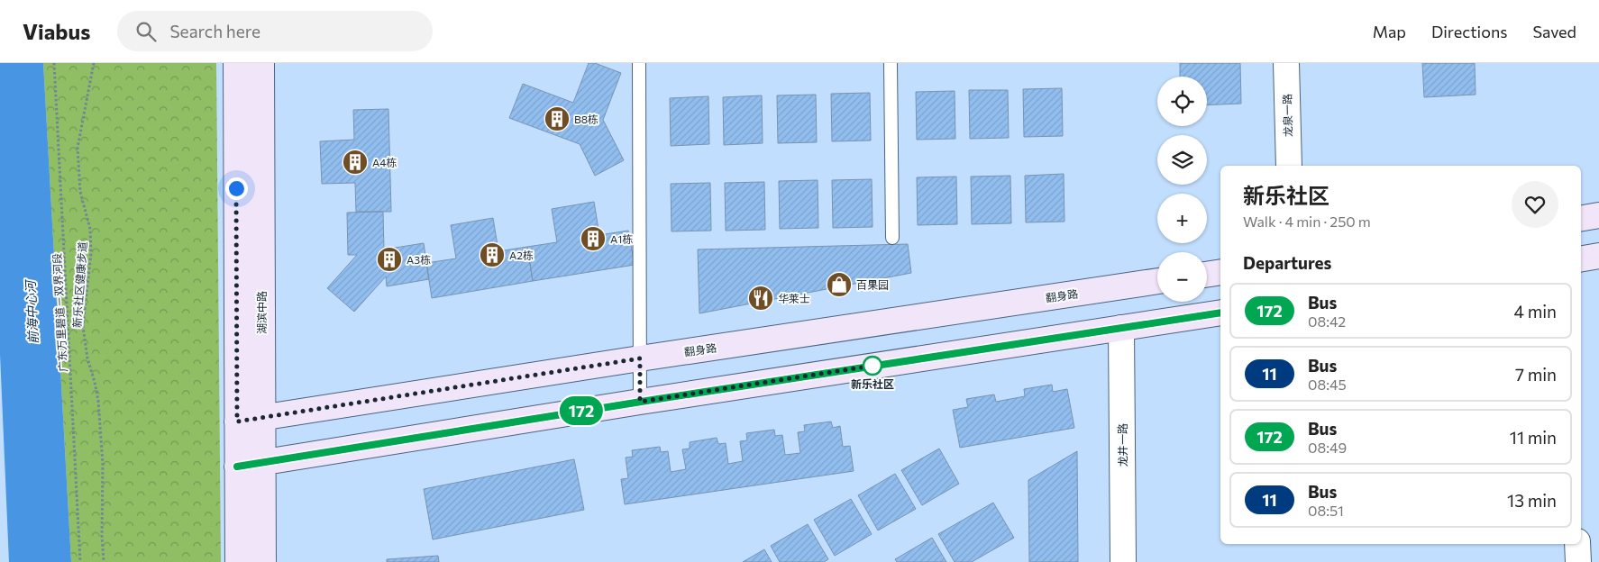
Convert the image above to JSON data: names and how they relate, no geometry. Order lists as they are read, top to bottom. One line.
{"streets":{"main road":["翻身路","湖滨中路"],"street":["龙泉一路","龙井一路"],"path":["新乐社区健康步道","广东万里碧道－双界河段"]},"crossings":[["翻身路","湖滨中路"]],"water":["前海中心河"],"places":{"building":["B8栋","A4栋","A1栋","A2栋","A3栋"],"shop":["百果园"],"restaurant":["华莱士"],"other":["新乐社区"]},"lines":["bus line 172"],"page":{"header":"Viabus","search":"Search here","nav":["Map","Directions","Saved"],"on_map":"172","map_buttons":["+","−"],"heading":[["新乐社区","Walk · 4 min · 250 m"],"Departures"],"list":[{"mark":"172","name":"Bus","note":"08:42","value":"4 min"},{"mark":"11","name":"Bus","note":"08:45","value":"7 min"},{"mark":"172","name":"Bus","note":"08:49","value":"11 min"},{"mark":"11","name":"Bus","note":"08:51","value":"13 min"}]}}
